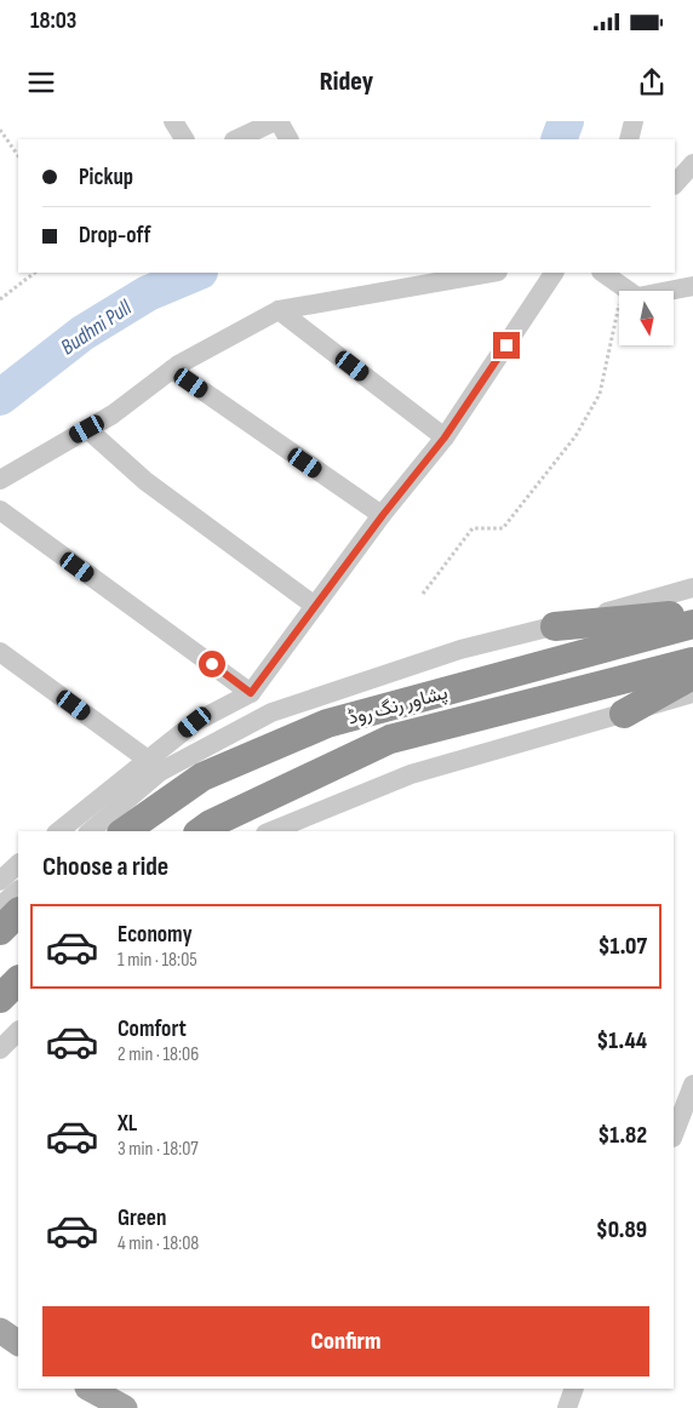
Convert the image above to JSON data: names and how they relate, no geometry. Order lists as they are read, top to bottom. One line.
{"streets":{"highway":["پشاور رنگ روڈ"]},"water":["Budhni Pull"],"north":"bottom","page":{"status":"18:03","header":"Ridey","banner":["Pickup","Drop-off"],"heading":"Choose a ride","list":[{"name":"Economy","note":"1 min · 18:05","value":"$1.07"},{"name":"Comfort","note":"2 min · 18:06","value":"$1.44"},{"name":"XL","note":"3 min · 18:07","value":"$1.82"},{"name":"Green","note":"4 min · 18:08","value":"$0.89"}],"buttons":"Confirm"}}
